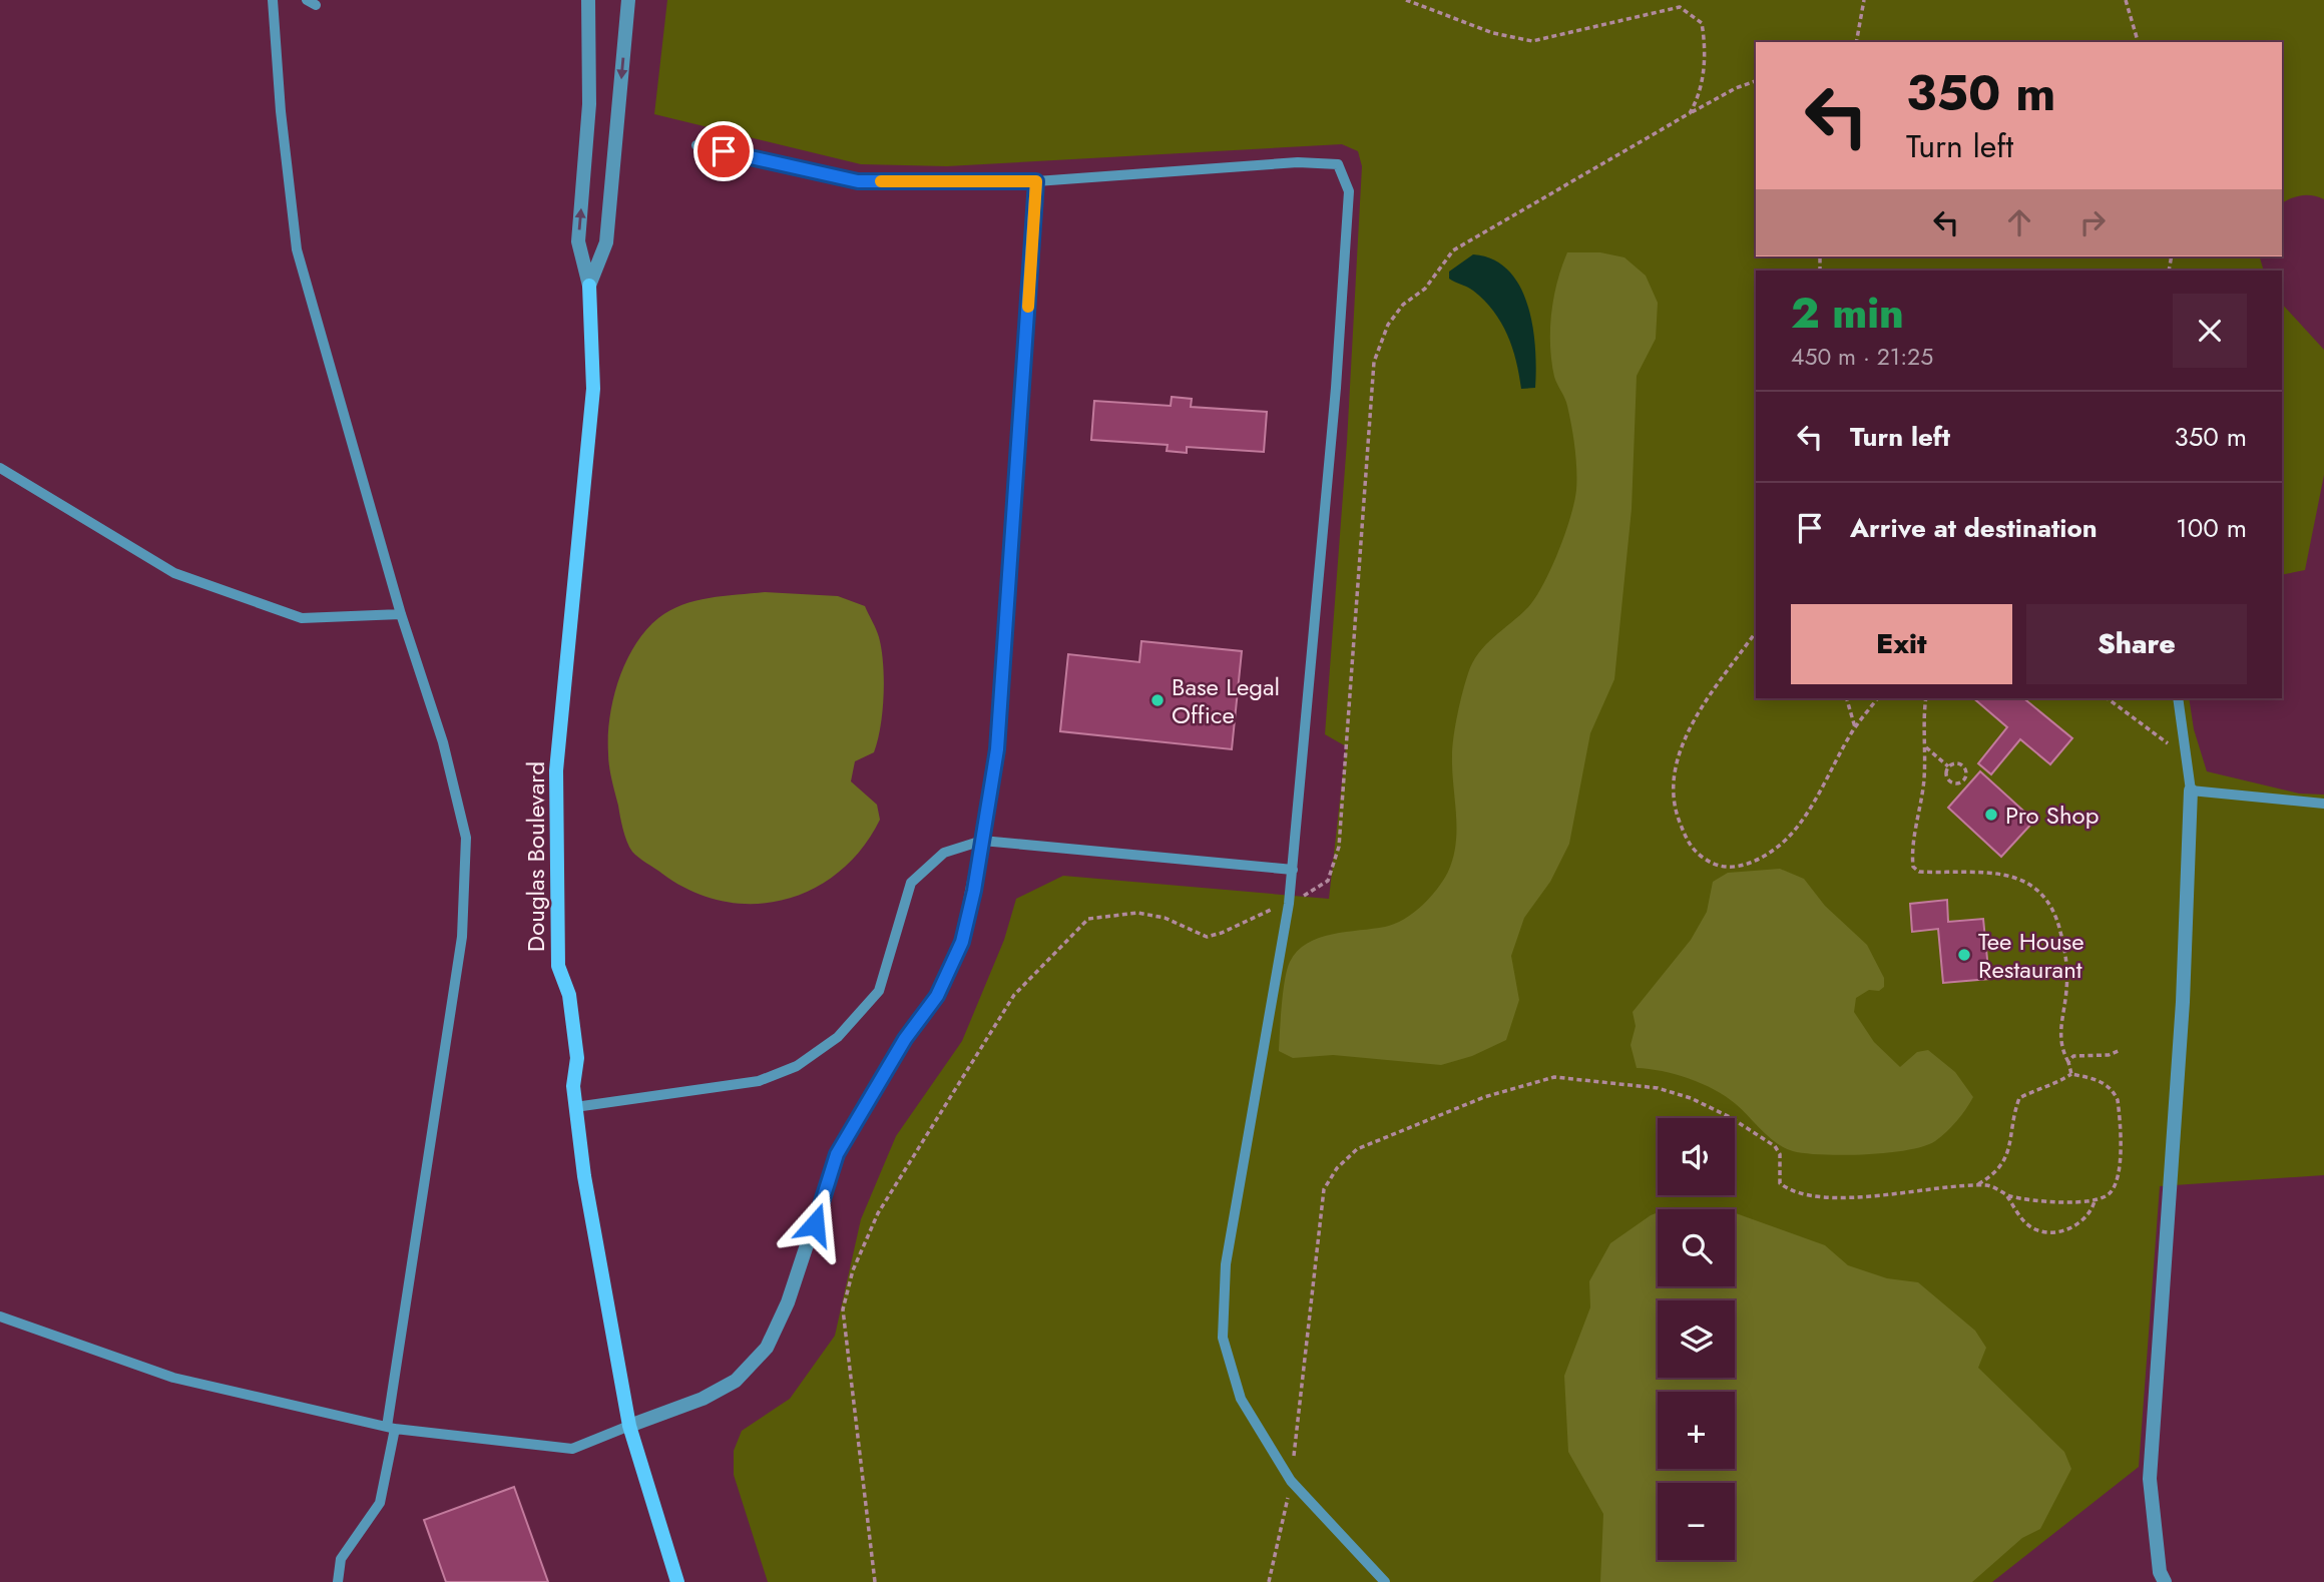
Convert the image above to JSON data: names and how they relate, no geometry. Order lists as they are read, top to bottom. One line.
{"streets":{"street":["Douglas Boulevard"]},"places":["Base Legal Office","Pro Shop","Tee House Restaurant"],"page":{"turn":["350 m","Turn left"],"heading":["2 min","450 m · 21:25"],"list":[{"name":"Turn left","value":"350 m"},{"name":"Arrive at destination","value":"100 m"}],"buttons":["Exit","Share"],"map_buttons":["+","−"]}}
